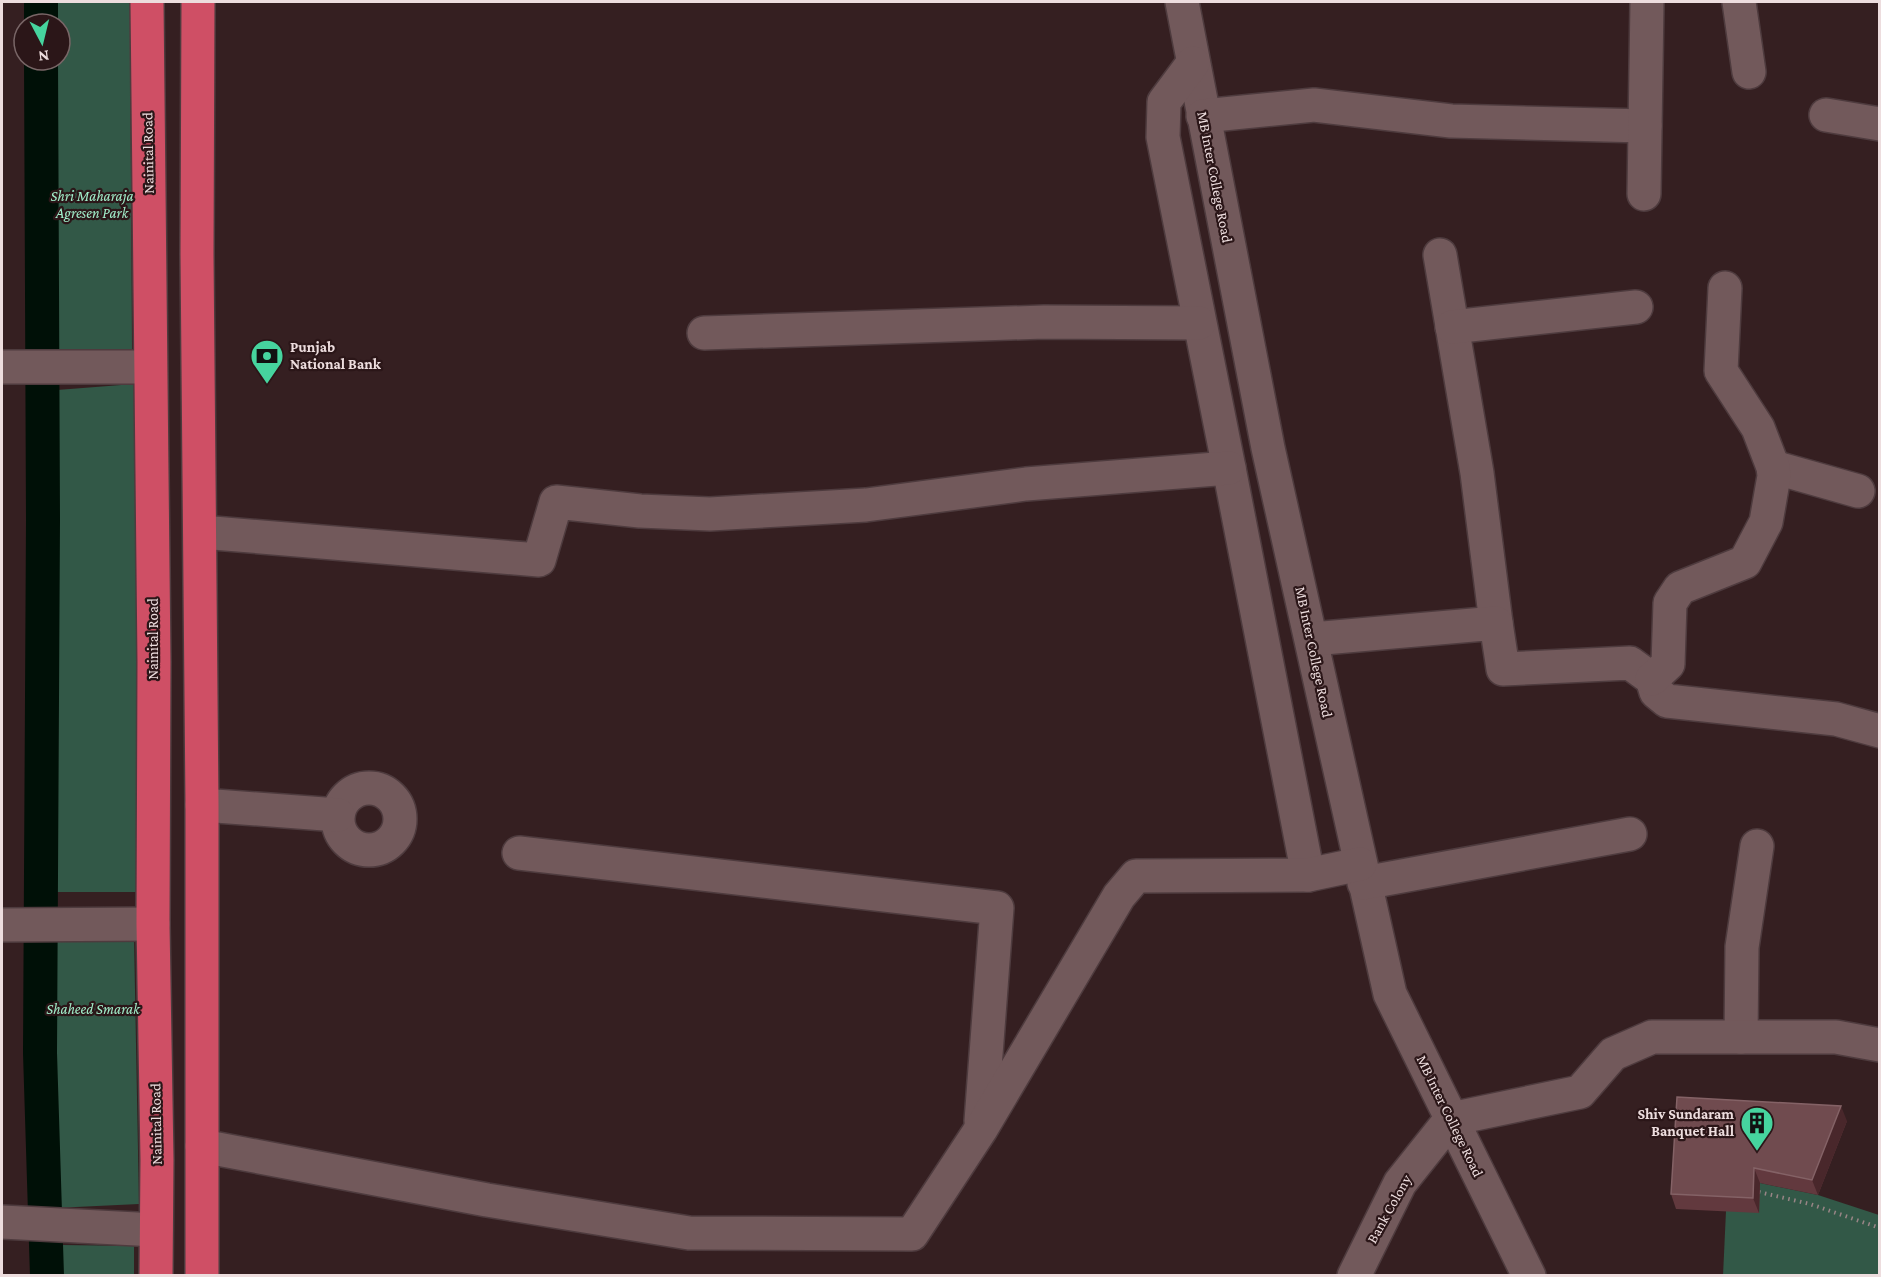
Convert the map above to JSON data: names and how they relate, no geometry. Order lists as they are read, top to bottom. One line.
{"streets":{"highway":["Nainital Road"],"street":["MB Inter College Road","Bank Colony"]},"crossings":[["MB Inter College Road","Bank Colony"]],"parks":["Shri Maharaja Agresen Park","Shaheed Smarak"],"places":{"bank":["Punjab National Bank"],"building":["Shiv Sundaram Banquet Hall"]},"north":"bottom"}
